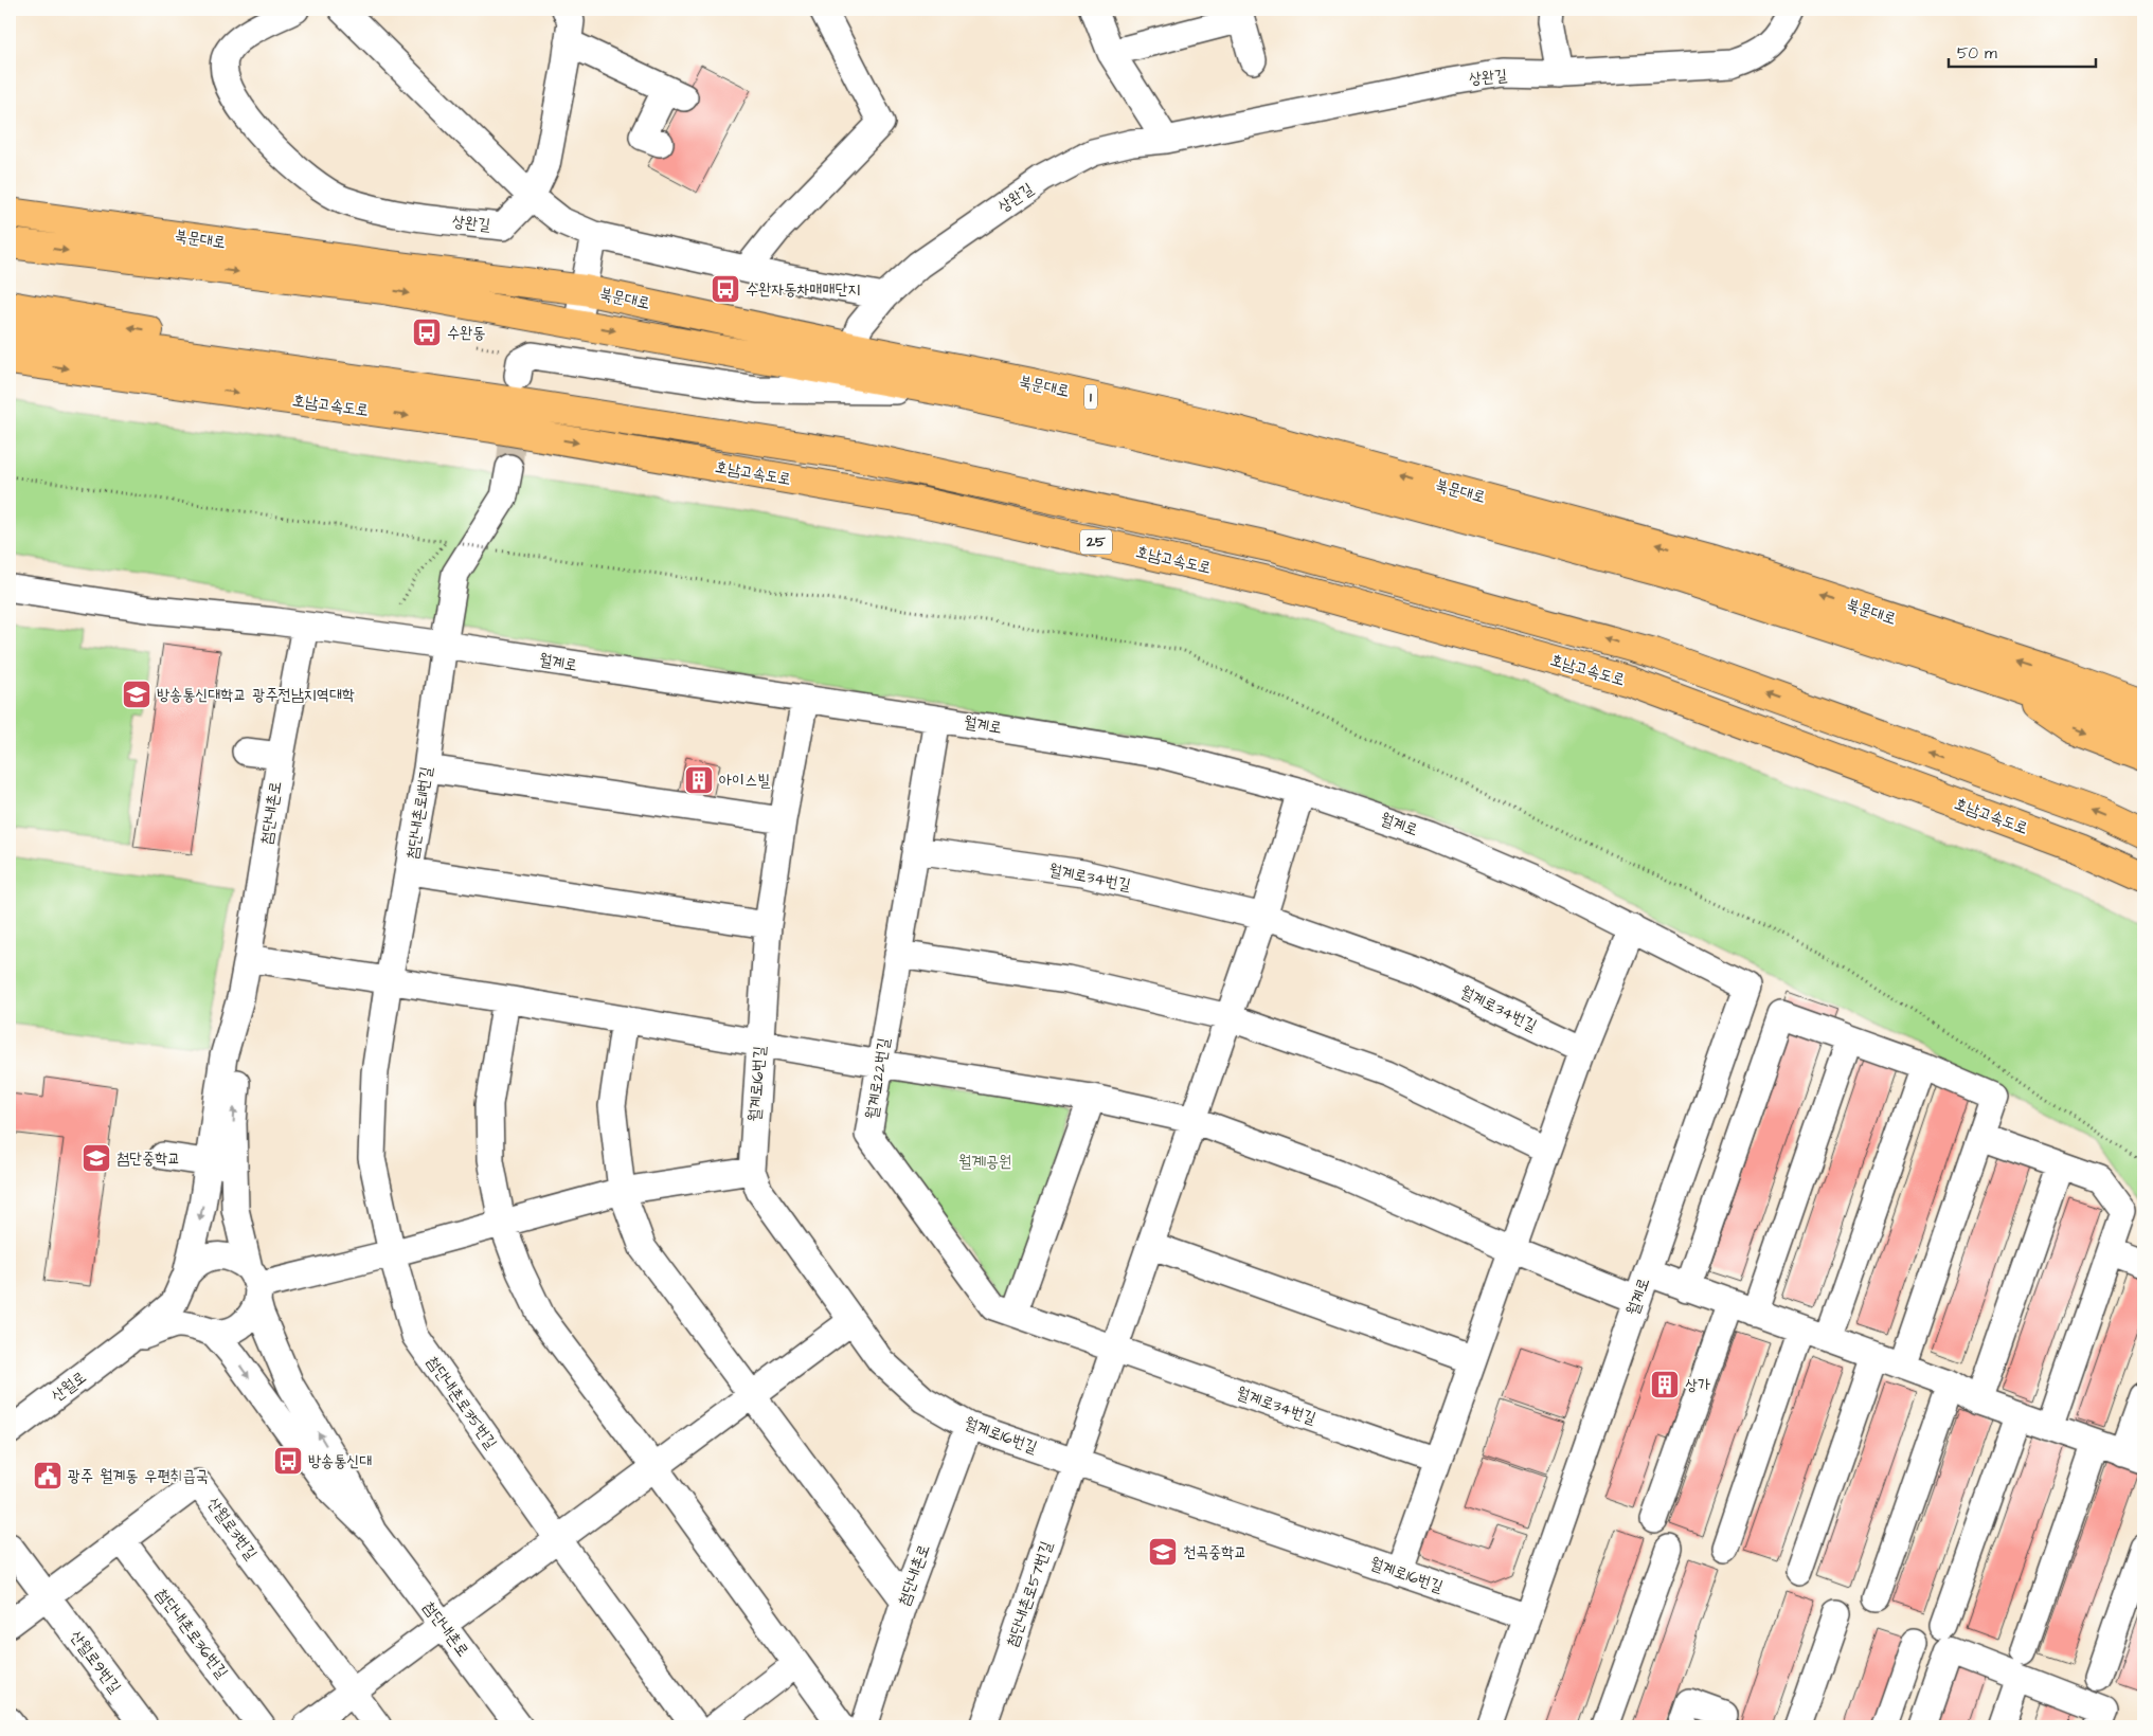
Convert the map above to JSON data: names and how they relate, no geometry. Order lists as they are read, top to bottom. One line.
{"streets":{"main road":["북문대로","1","호남고속도로","25"],"street":["상완길","월계로","첨단내촌로","첨단내촌로11번길","월계로34번길","월계로22번길","월계로16번길","산월로","첨단내촌로35번길","산월로3번길","첨단내촌로57번길","첨단내촌로36번길","산월로9번길"]},"crossings":[["상완길","북문대로"],["월계로","첨단내촌로"],["월계로","첨단내촌로11번길"],["월계로","월계로22번길"],["월계로","월계로16번길"],["첨단내촌로","월계로16번길"],["첨단내촌로11번길","첨단내촌로35번길"],["월계로34번길","월계로22번길"],["월계로16번길","첨단내촌로57번길"],["산월로3번길","첨단내촌로36번길"],["산월로3번길","산월로9번길"]],"parks":["월계1공원"],"places":{"bus stop":["수완자동차매매단지","수완동","방송통신대"],"school or university":["방송통신대학교 광주전남지역대학","첨단중학교","천곡중학교"],"building":["아이스빌","상가"],"public building":["광주 월계동 우편취급국"]},"scale_bar":"50 m"}
